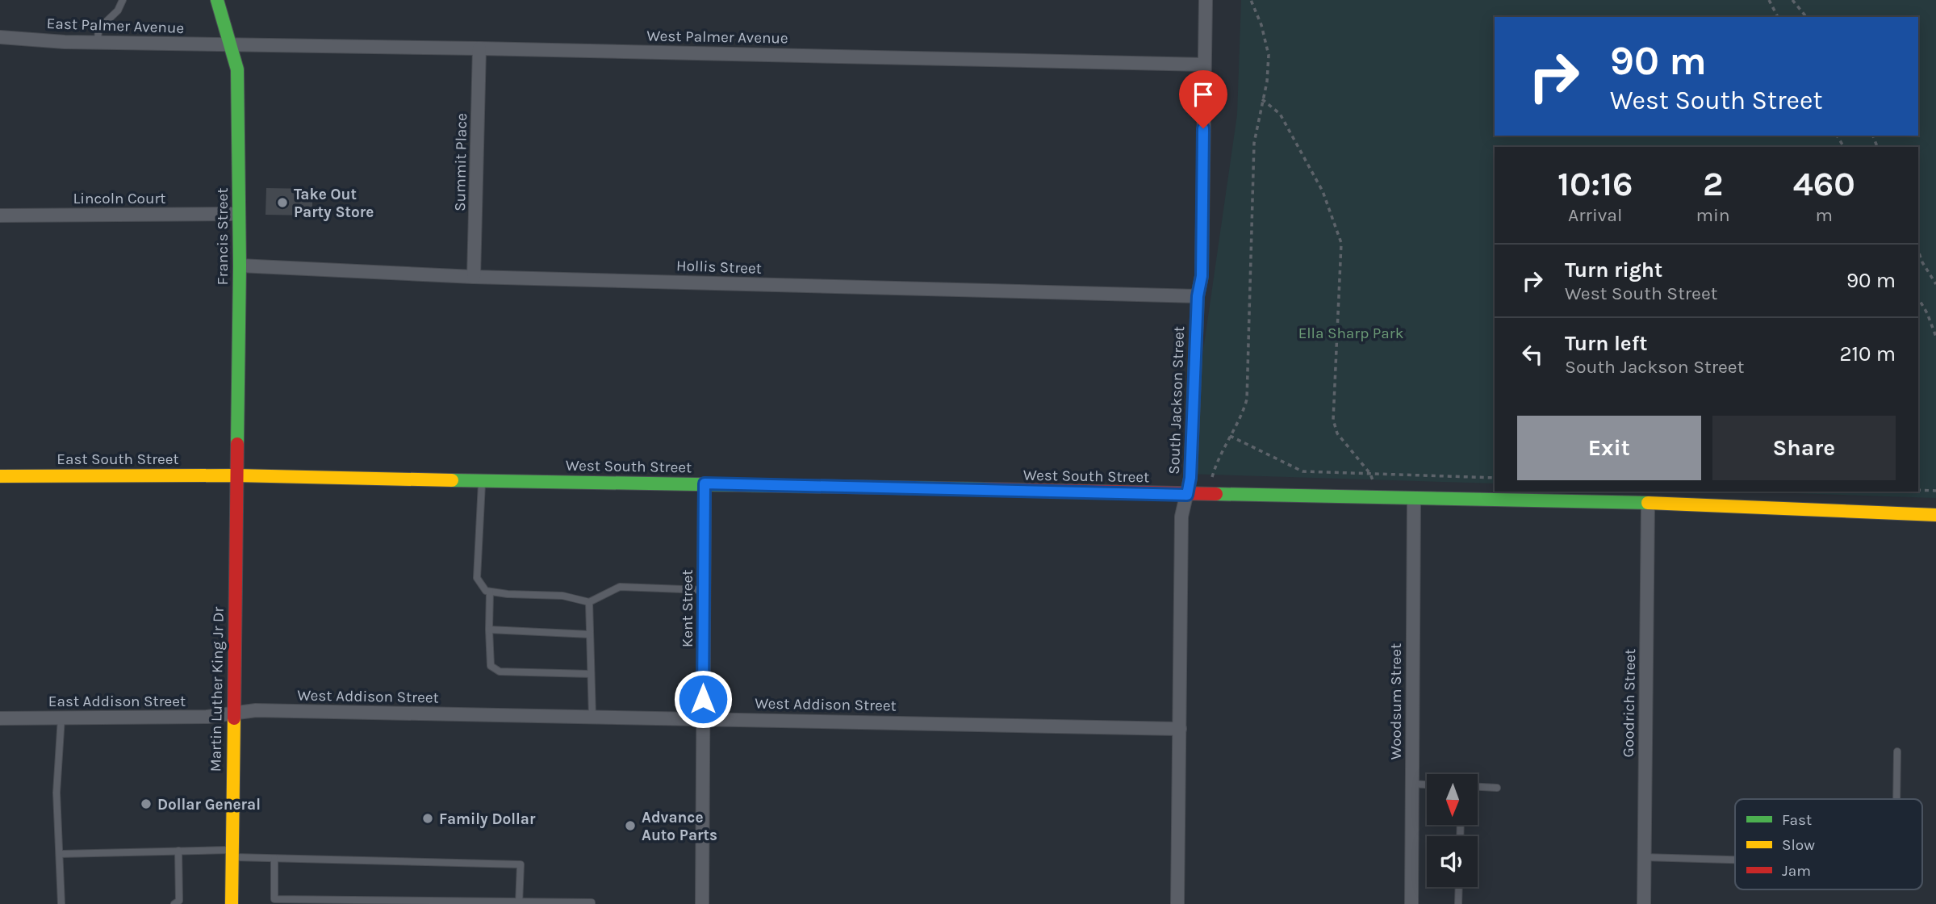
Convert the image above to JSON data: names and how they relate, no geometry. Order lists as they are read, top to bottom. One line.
{"streets":{"street":["East Palmer Avenue","West Palmer Avenue","Summit Place","Lincoln Court","Francis Street","Hollis Street","South Jackson Street","East South Street","West South Street","Kent Street","Martin Luther King Jr Dr","West Addison Street","East Addison Street","Woodsum Street","Goodrich Street"]},"crossings":[["East Palmer Avenue","West Palmer Avenue"],["East Palmer Avenue","Francis Street"],["West Palmer Avenue","Summit Place"],["West Palmer Avenue","Francis Street"],["West Palmer Avenue","South Jackson Street"],["Summit Place","Hollis Street"],["Lincoln Court","Francis Street"],["Francis Street","Hollis Street"],["Francis Street","East South Street"],["Francis Street","West South Street"],["Francis Street","Martin Luther King Jr Dr"],["Hollis Street","South Jackson Street"],["South Jackson Street","West South Street"],["South Jackson Street","West Addison Street"],["East South Street","West South Street"],["East South Street","Martin Luther King Jr Dr"],["West South Street","Kent Street"],["West South Street","Martin Luther King Jr Dr"],["West South Street","Woodsum Street"],["West South Street","Goodrich Street"],["Kent Street","West Addison Street"],["Martin Luther King Jr Dr","West Addison Street"],["Martin Luther King Jr Dr","East Addison Street"],["West Addison Street","East Addison Street"]],"parks":["Ella Sharp Park"],"places":["Take Out Party Store","Dollar General","Family Dollar","Advance Auto Parts"],"legend":["Fast","Slow","Jam"],"north":"bottom","page":{"turn":["90 m","West South Street"],"eta":["10:16","Arrival","2","min","460","m"],"list":[{"name":"Turn right","note":"West South Street","value":"90 m"},{"name":"Turn left","note":"South Jackson Street","value":"210 m"}],"buttons":["Exit","Share"]}}
